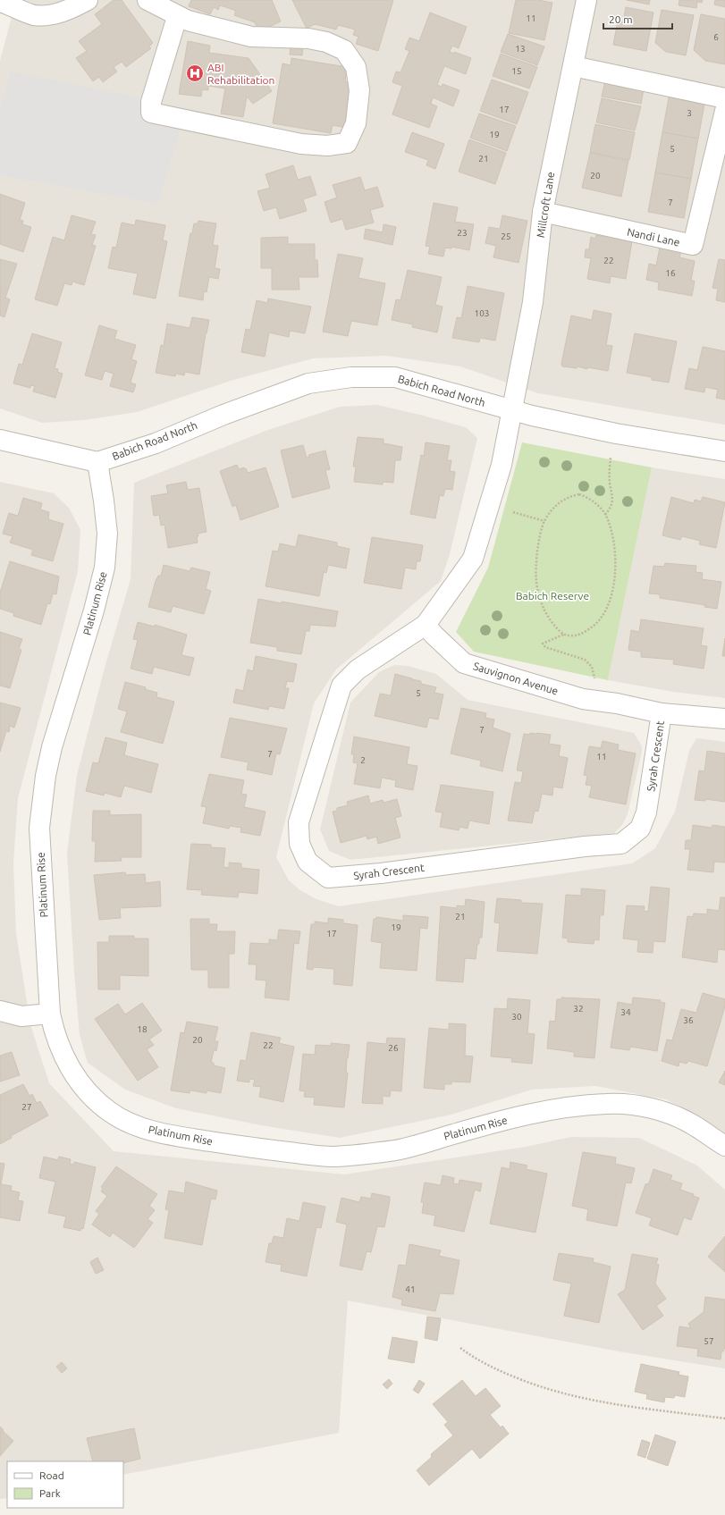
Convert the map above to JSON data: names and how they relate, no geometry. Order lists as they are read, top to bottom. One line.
{"streets":{"street":["Millcroft Lane","Nandi Lane","Babich Road North","Platinum Rise","Sauvignon Avenue","Syrah Crescent"]},"crossings":[["Millcroft Lane","Nandi Lane"],["Millcroft Lane","Babich Road North"],["Babich Road North","Platinum Rise"],["Sauvignon Avenue","Syrah Crescent"]],"parks":["Babich Reserve"],"places":{"hospital":["ABI Rehabilitation"]},"house_numbers":["11","6","13","15","17","3","19","5","21","20","7","23","25","22","16","103","5","7","7","11","2","21","19","17","32","34","30","36","18","20","22","26","27","41","57"],"legend":["Road","Park"],"scale_bar":"20 m"}
